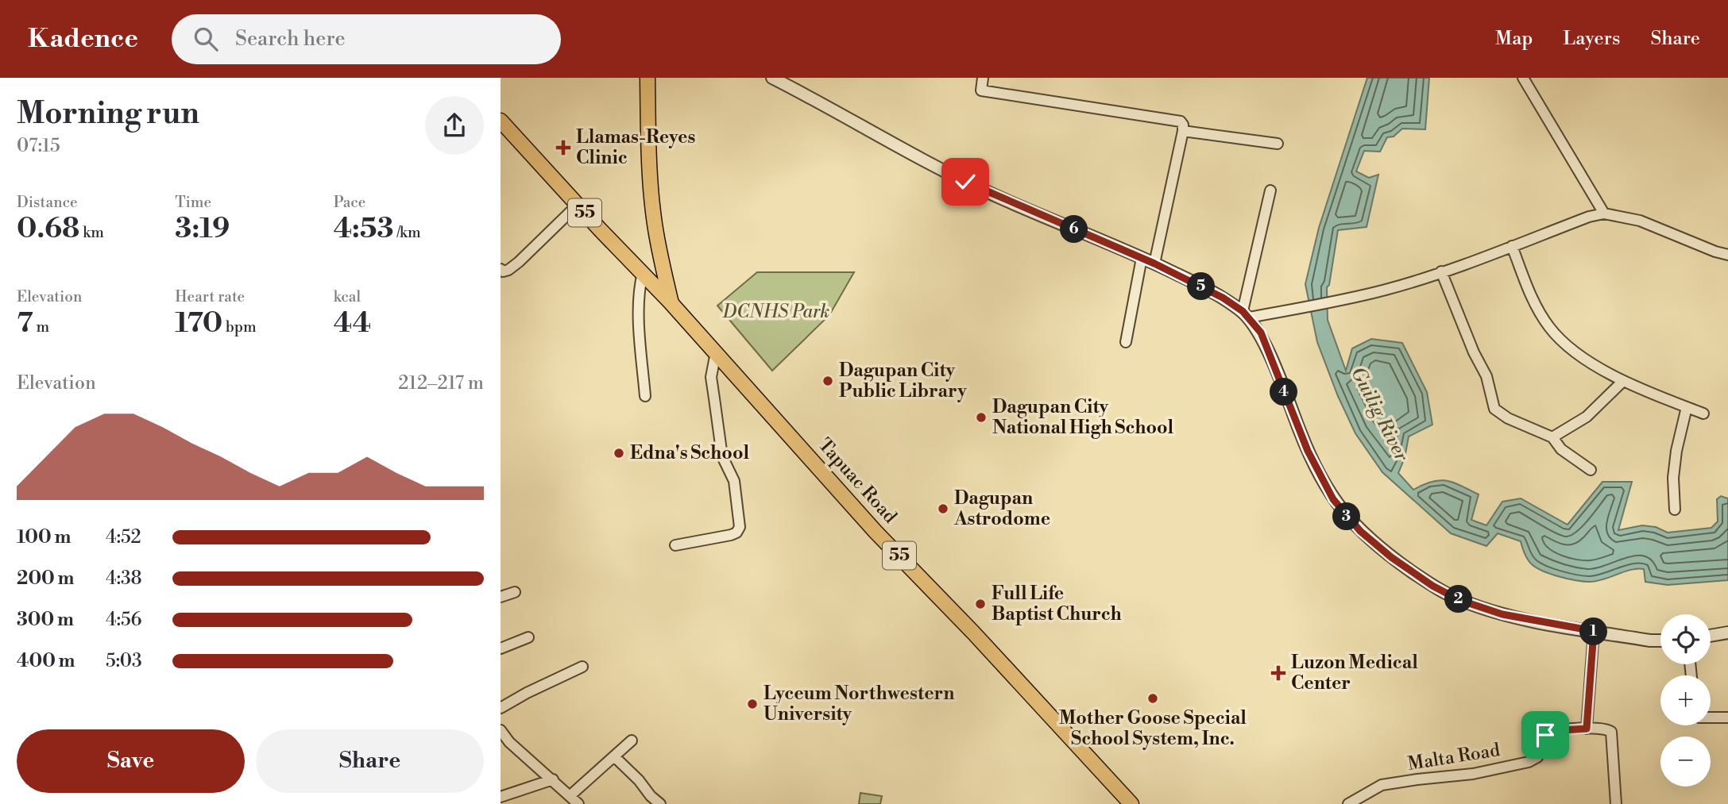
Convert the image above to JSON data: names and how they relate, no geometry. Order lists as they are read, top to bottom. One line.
{"streets":{"main road":["55","Tapuac Road"],"street":["Malta Road"]},"crossings":[["55","Tapuac Road"]],"water":["Guilig River"],"parks":["DCNHS Park"],"places":{"health":["Llamas-Reyes Clinic","Luzon Medical Center"],"other":["Dagupan City Public Library","Dagupan City National High School","Edna's School","Dagupan Astrodome","Full Life Baptist Church","Mother Goose Special School System, Inc.","Lyceum Northwestern University"]},"page":{"header":"Kadence","search":"Search here","nav":["Map","Layers","Share"],"heading":["Morning run","07:15"],"stats":[["Distance","0.68 km"],["Time","3:19"],["Pace","4:53 /km"],["Elevation","7 m"],["Heart rate","170 bpm"],["kcal","44"]],"pins":["6","5","4","3","2","1"],"chart":["Elevation","212–217 m"],"list":[{"name":"100 m","note":"4:52"},{"name":"200 m","note":"4:38"},{"name":"300 m","note":"4:56"},{"name":"400 m","note":"5:03"}],"map_buttons":["+","−"],"buttons":["Save","Share"]}}
